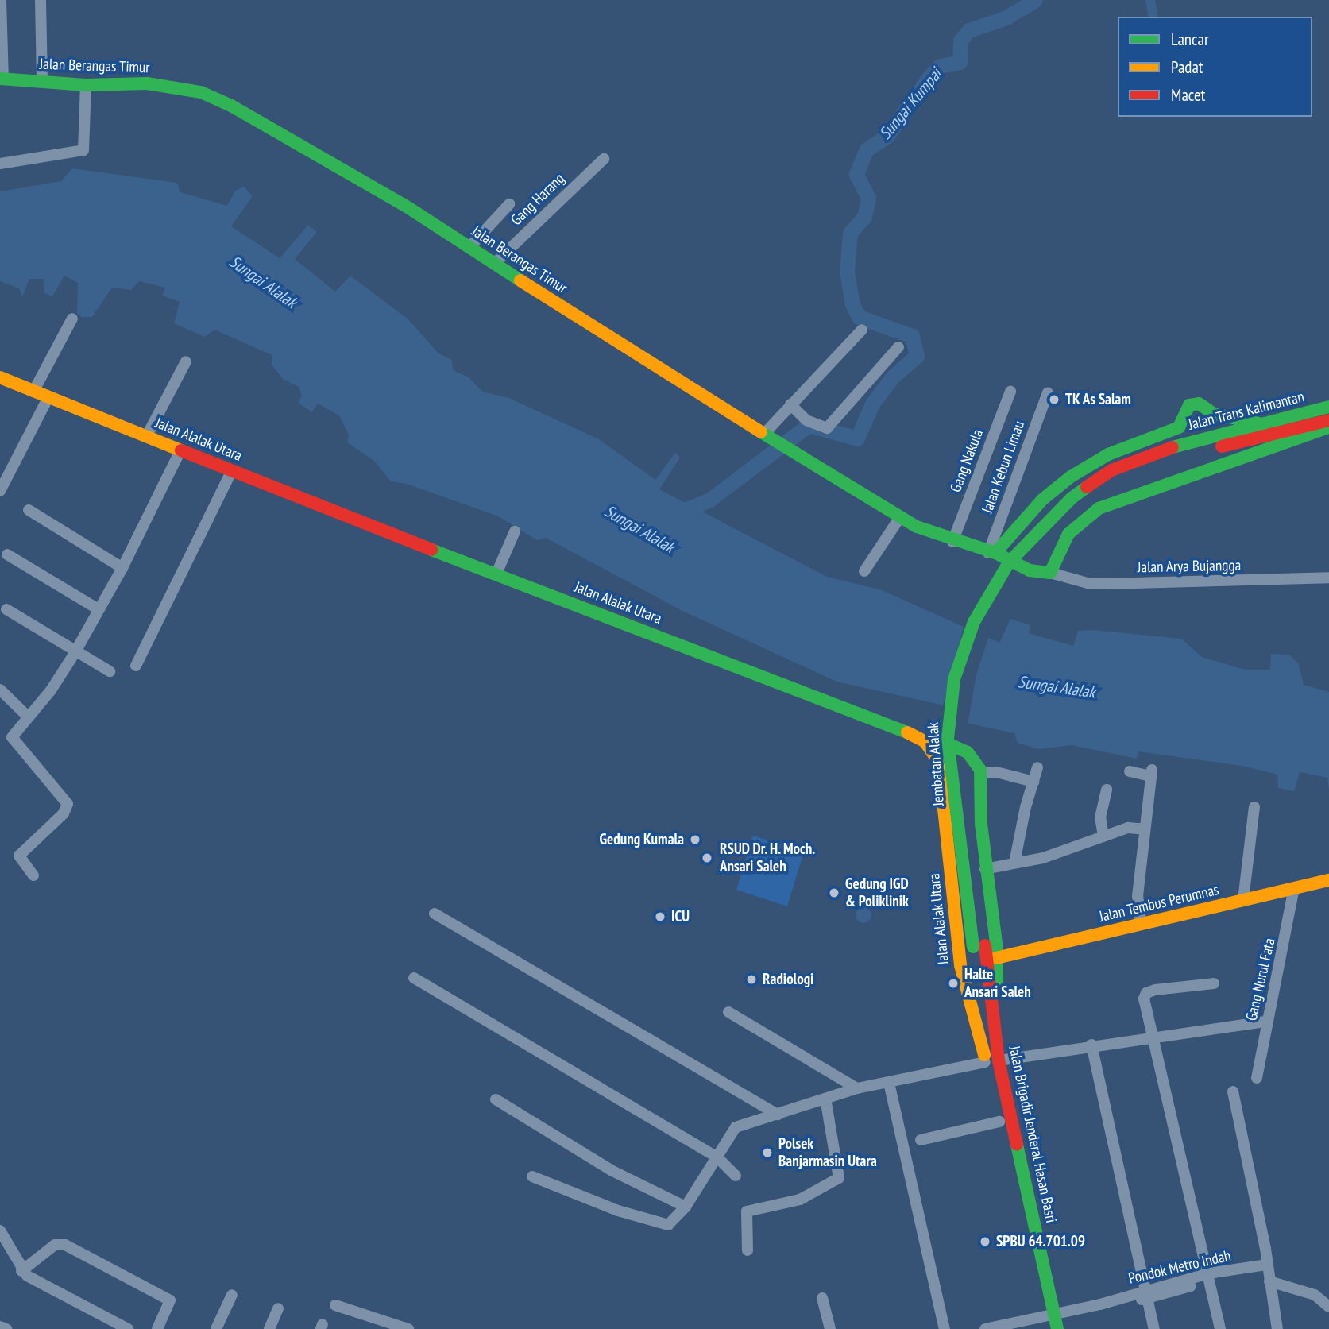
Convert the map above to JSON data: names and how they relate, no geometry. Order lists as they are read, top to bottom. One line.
{"streets":{"main road":["Jalan Berangas Timur","Jalan Trans Kalimantan","Jalan Alalak Utara","Jembatan Alalak","Jalan Tembus Perumnas","Jalan Brigadir Jenderal Hasan Basri"],"street":["Gang Harang","Gang Nakula","Jalan Kebun Limau","Jalan Arya Bujangga","Gang Nurul Fata","Pondok Metro Indah"]},"crossings":[["Jalan Berangas Timur","Gang Harang"],["Jalan Berangas Timur","Gang Nakula"],["Jalan Berangas Timur","Jalan Kebun Limau"],["Jalan Berangas Timur","Jalan Arya Bujangga"],["Jalan Trans Kalimantan","Jembatan Alalak"],["Jalan Alalak Utara","Jalan Brigadir Jenderal Hasan Basri"],["Jembatan Alalak","Jalan Brigadir Jenderal Hasan Basri"],["Jalan Tembus Perumnas","Gang Nurul Fata"],["Jalan Brigadir Jenderal Hasan Basri","Pondok Metro Indah"]],"water":["Sungai Kumpai","Sungai Alalak"],"places":["TK As Salam","Gedung Kumala","RSUD Dr. H. Moch. Ansari Saleh","Gedung IGD & Poliklinik","ICU","Radiologi","Halte Ansari Saleh","Polsek Banjarmasin Utara","SPBU 64.701.09"],"legend":["Lancar","Padat","Macet"]}
